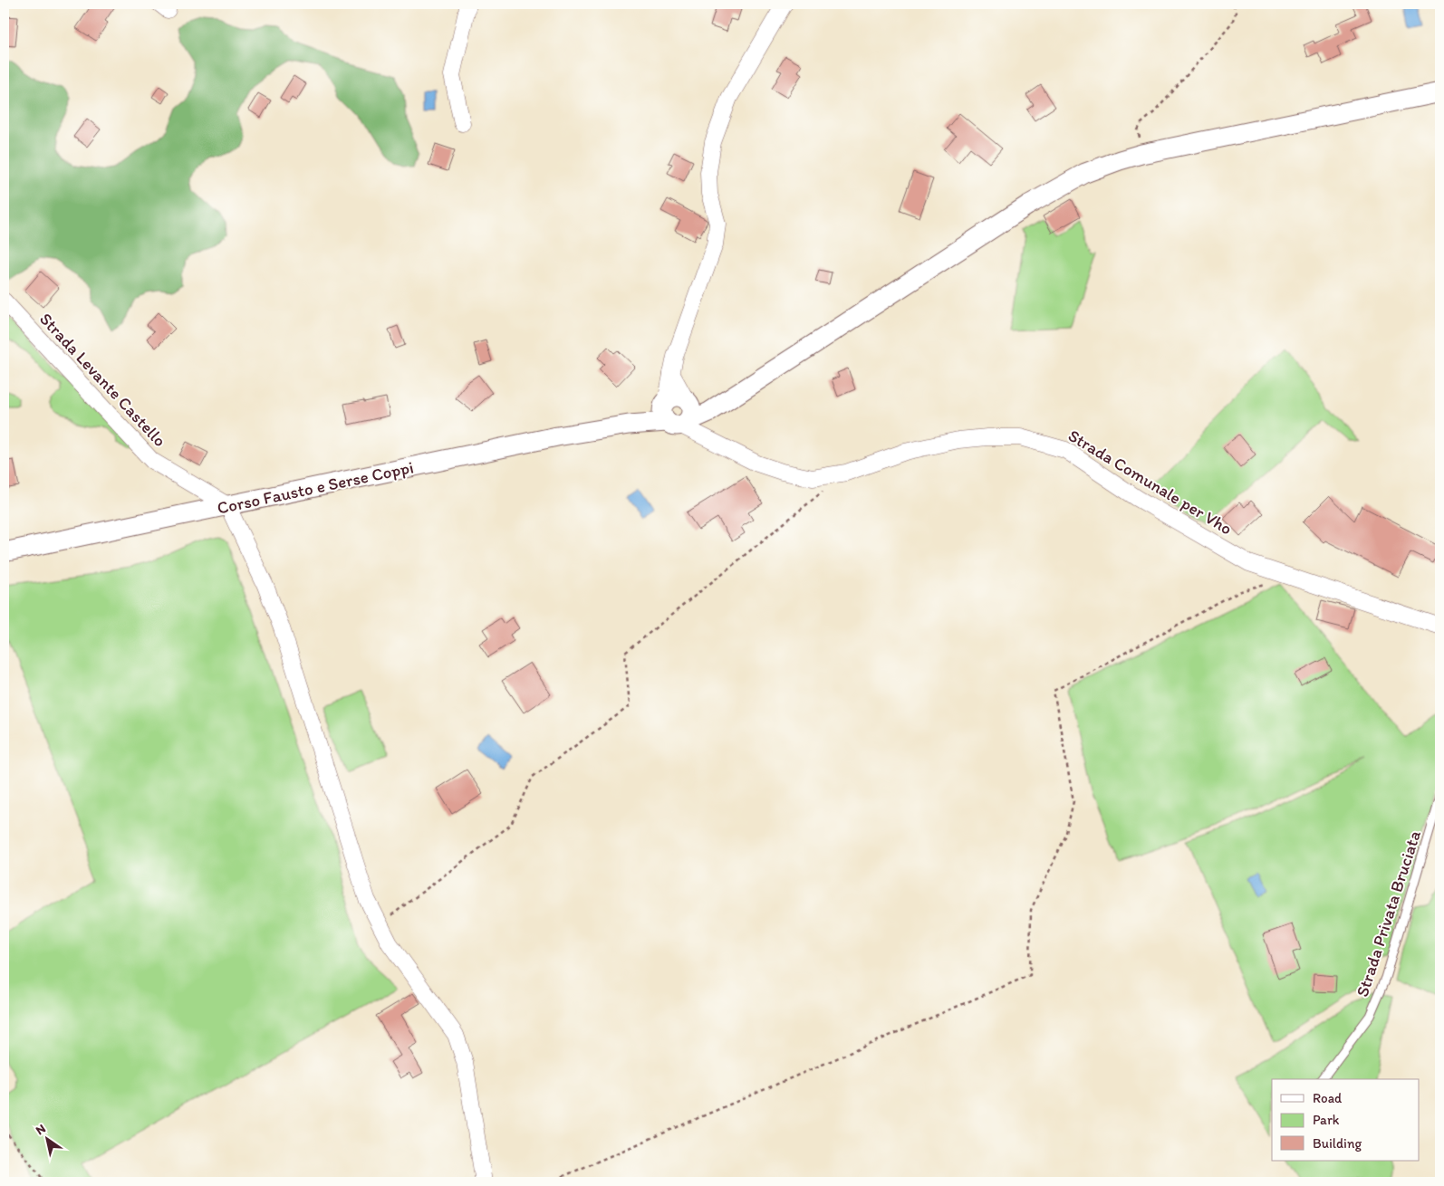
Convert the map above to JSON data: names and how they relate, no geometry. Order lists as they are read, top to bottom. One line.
{"streets":{"street":["Strada Levante Castello","Strada Comunale per Vho","Corso Fausto e Serse Coppi"],"lane":["Strada Privata Bruciata"]},"crossings":[["Strada Levante Castello","Corso Fausto e Serse Coppi"],["Strada Comunale per Vho","Corso Fausto e Serse Coppi"]],"legend":["Road","Park","Building"],"north":"top left"}
